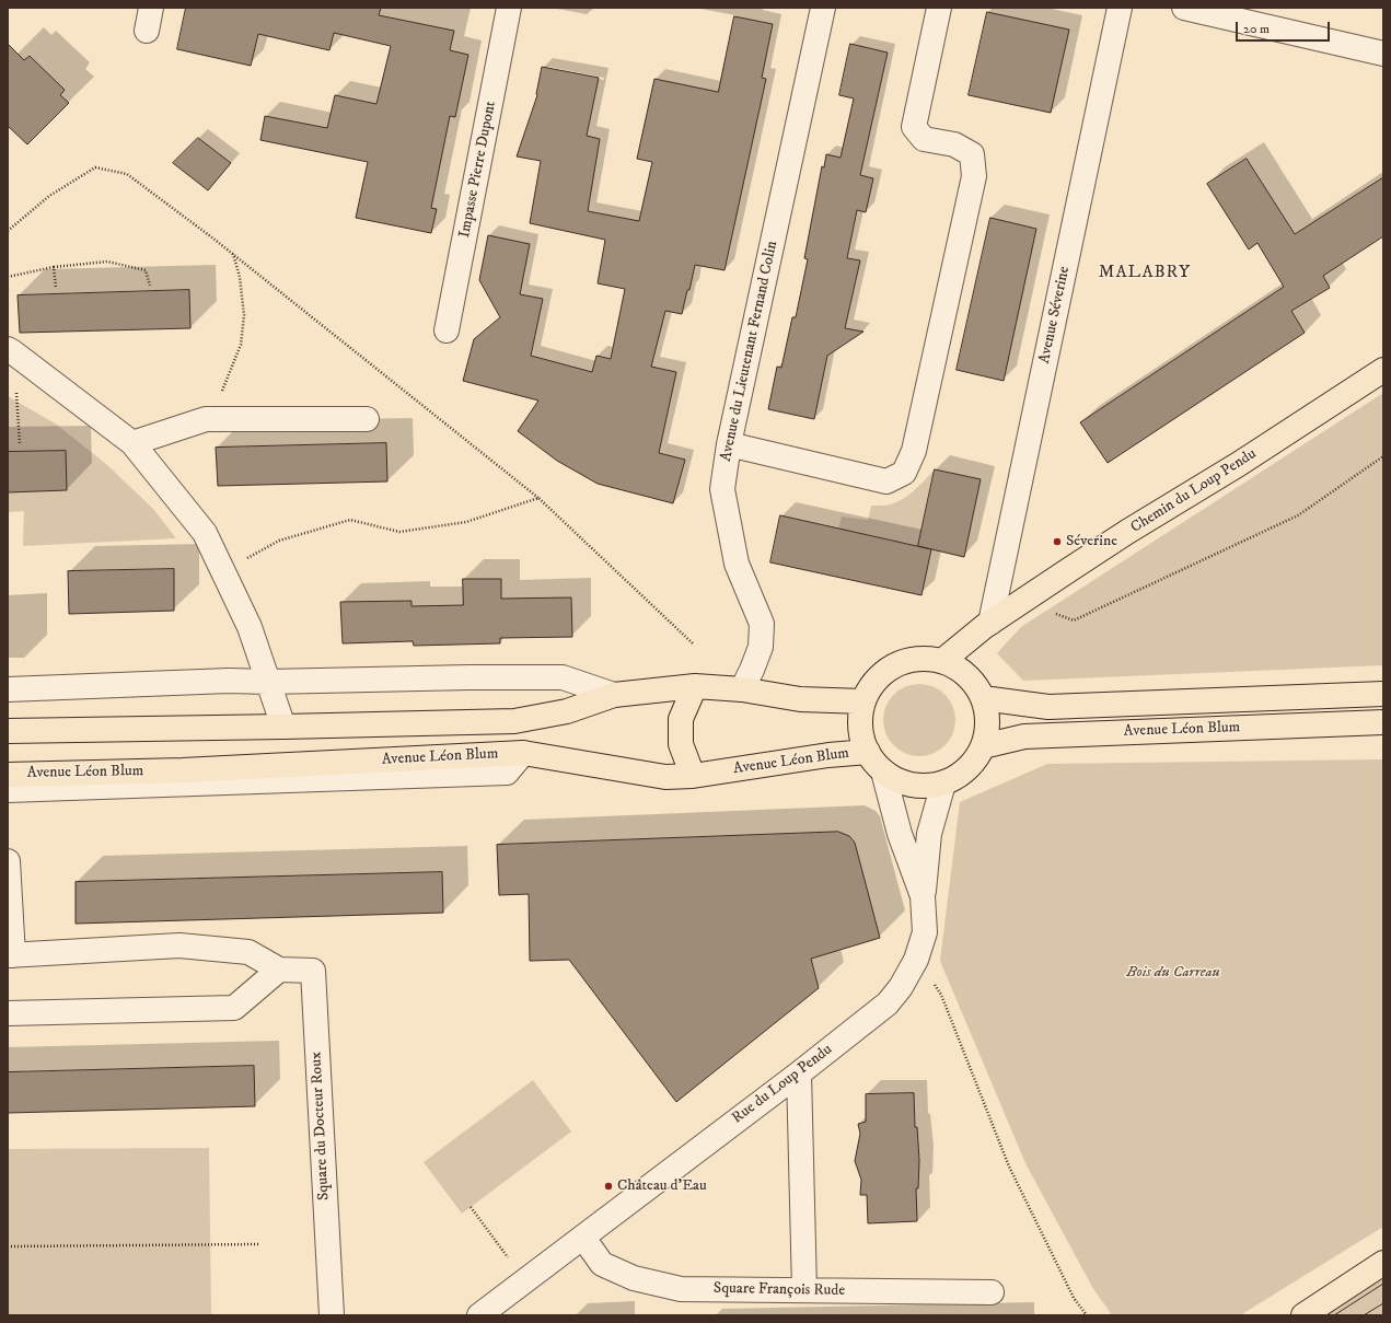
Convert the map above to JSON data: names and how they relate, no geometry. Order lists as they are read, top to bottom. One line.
{"streets":{"main road":["Chemin du Loup Pendu","Avenue Léon Blum"],"street":["Impasse Pierre Dupont","Avenue Séverine","Avenue du Lieutenant Fernand Colin","Rue du Loup Pendu","Square du Docteur Roux","Square François Rude"]},"crossings":[["Avenue Séverine","Chemin du Loup Pendu"],["Chemin du Loup Pendu","Avenue Léon Blum"],["Chemin du Loup Pendu","Rue du Loup Pendu"],["Avenue Léon Blum","Rue du Loup Pendu"],["Rue du Loup Pendu","Square François Rude"]],"districts":["MALABRY"],"parks":["Bois du Carreau"],"places":["Séverine","Château d'Eau"],"scale_bar":"20 m"}
